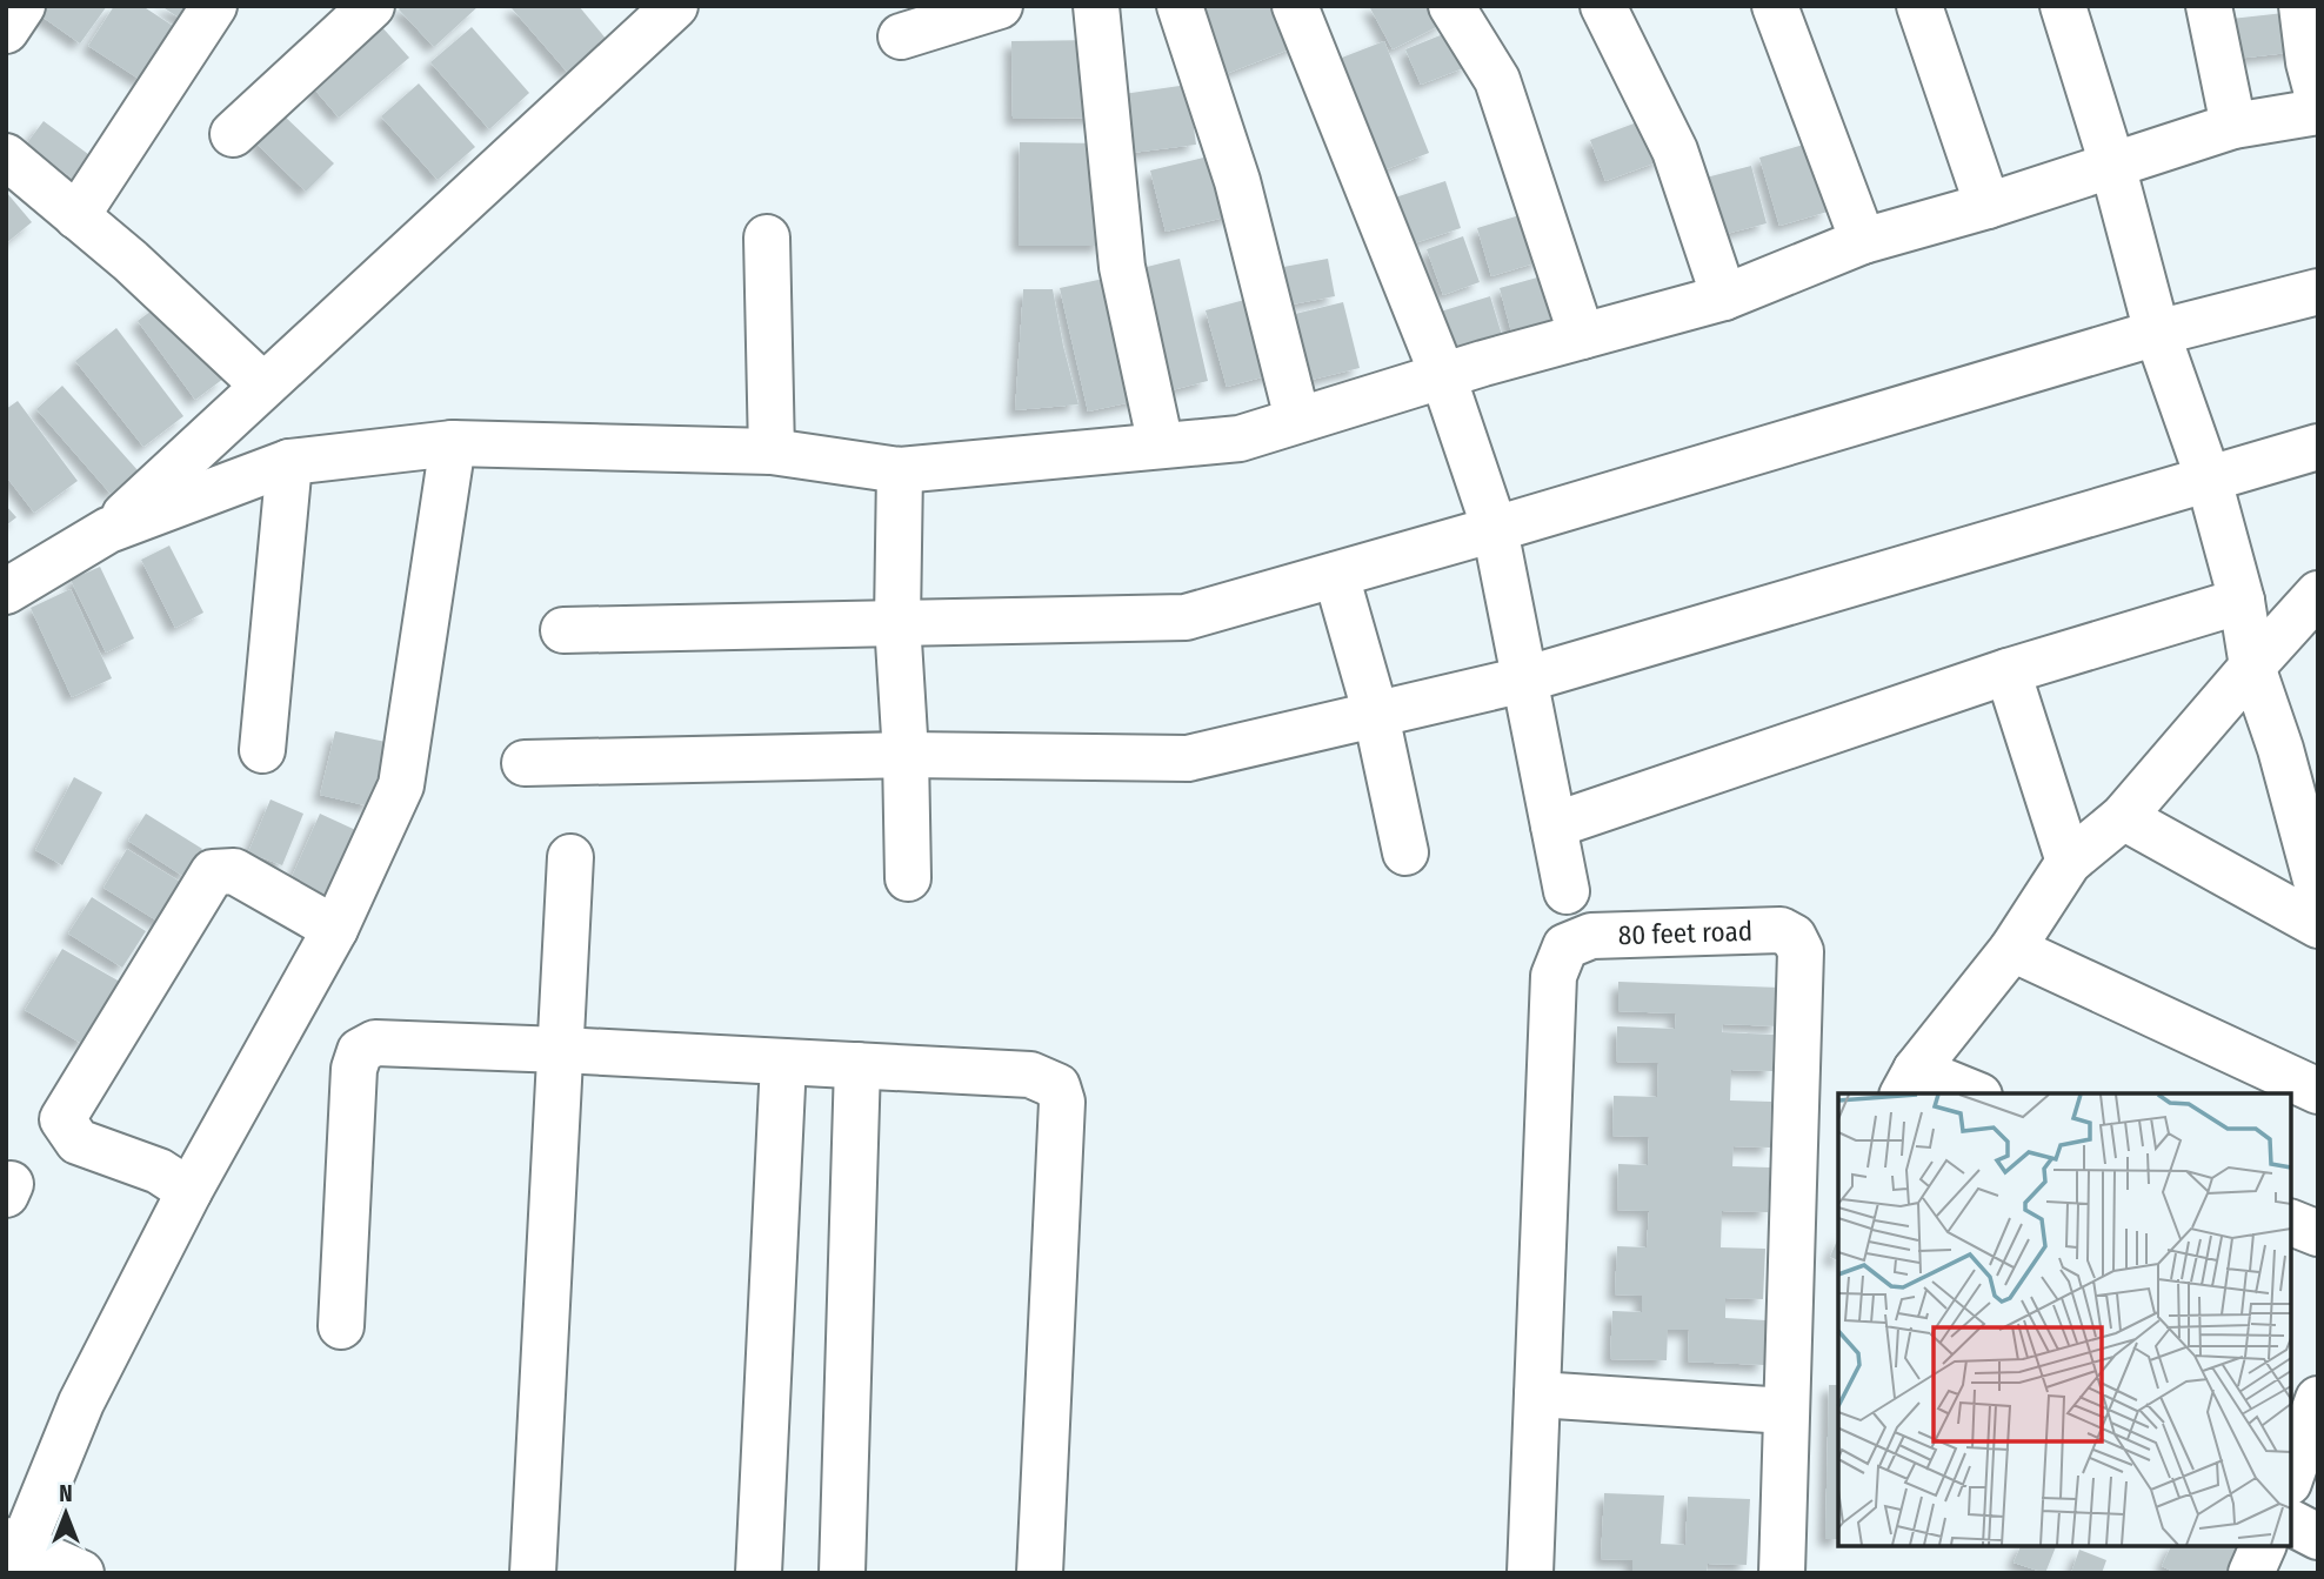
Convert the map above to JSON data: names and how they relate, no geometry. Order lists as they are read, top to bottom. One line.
{"streets":{"street":["80 feet road"]},"north":"top"}
